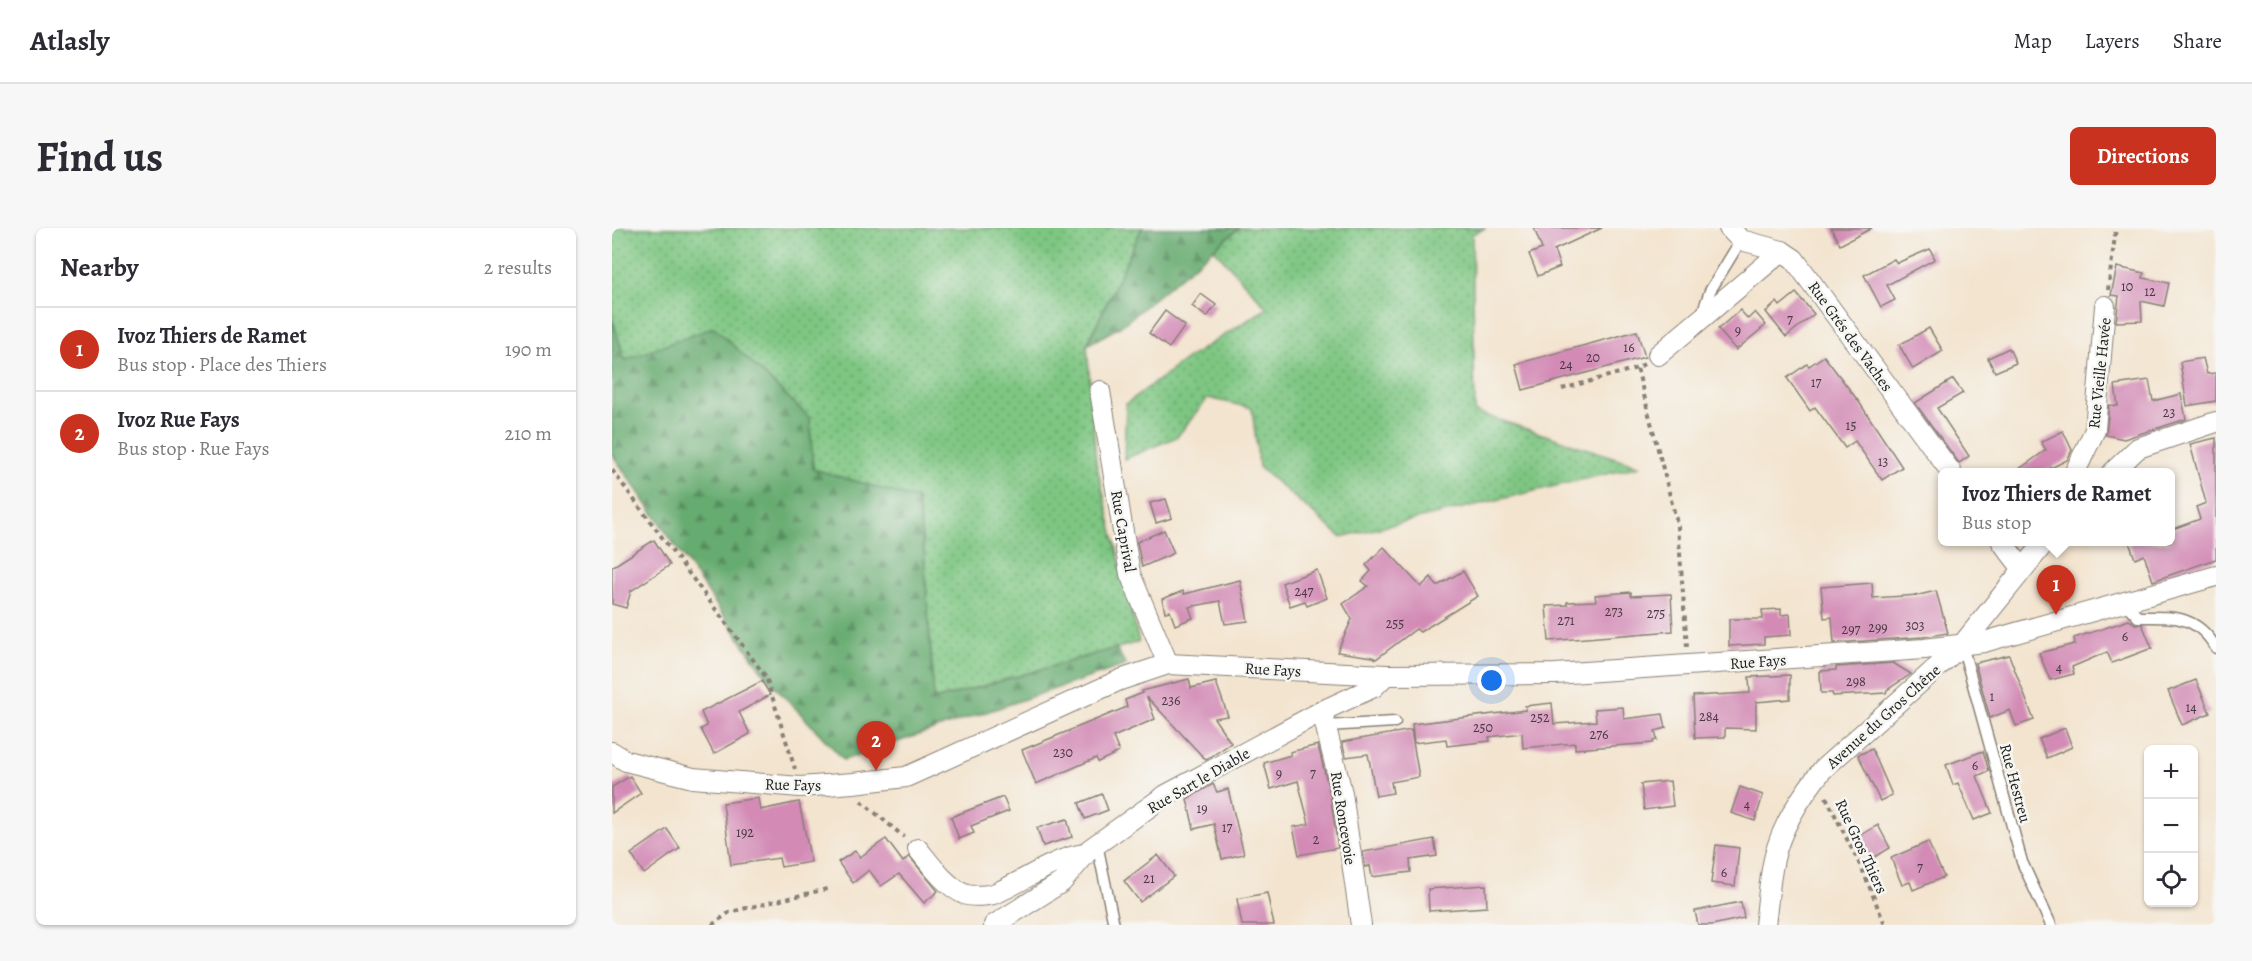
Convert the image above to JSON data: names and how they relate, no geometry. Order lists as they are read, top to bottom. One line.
{"streets":{"street":["Rue Grés des Vaches","Rue Vieille Havée","Rue Caprival","Rue Fays","Avenue du Gros Chêne","Rue Sart le Diable","Rue Roncevoie"],"lane":["Rue Hestreu"],"path":["Rue Gros Thiers"]},"crossings":[["Rue Caprival","Rue Fays"],["Rue Fays","Avenue du Gros Chêne"],["Rue Fays","Rue Sart le Diable"],["Rue Fays","Rue Hestreu"],["Avenue du Gros Chêne","Rue Hestreu"],["Avenue du Gros Chêne","Rue Gros Thiers"],["Rue Sart le Diable","Rue Roncevoie"]],"house_numbers":["10","12","7","9","16","20","24","17","23","15","13","247","273","275","271","255","303","299","297","6","4","298","1","236","14","284","252","250","276","230","6","9","7","4","19","17","192","2","7","6","21"],"page":{"header":"Atlasly","nav":["Map","Layers","Share"],"buttons":"Directions","title":"Find us","heading":["Nearby","2 results"],"list":[{"mark":"1","name":"Ivoz Thiers de Ramet","note":"Bus stop · Place des Thiers","value":"190 m"},{"mark":"2","name":"Ivoz Rue Fays","note":"Bus stop · Rue Fays","value":"210 m"}],"popup":["Ivoz Thiers de Ramet","Bus stop"],"pins":["1","2"],"map_buttons":["+","−"]}}
